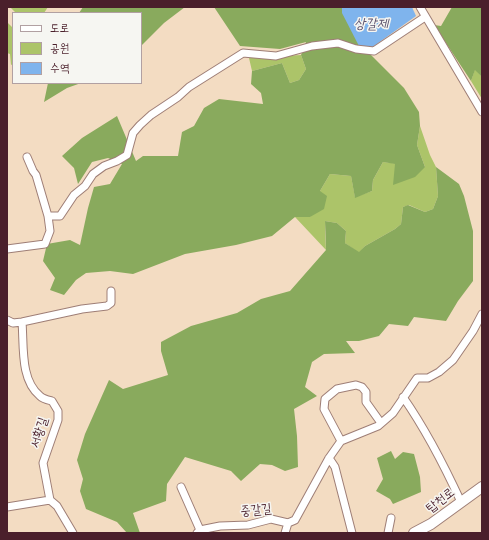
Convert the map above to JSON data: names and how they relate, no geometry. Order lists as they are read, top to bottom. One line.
{"streets":{"main road":["탑천로"],"street":["서황길","중갈길"]},"water":["상갈제"],"legend":["도로","공원","수역"]}
